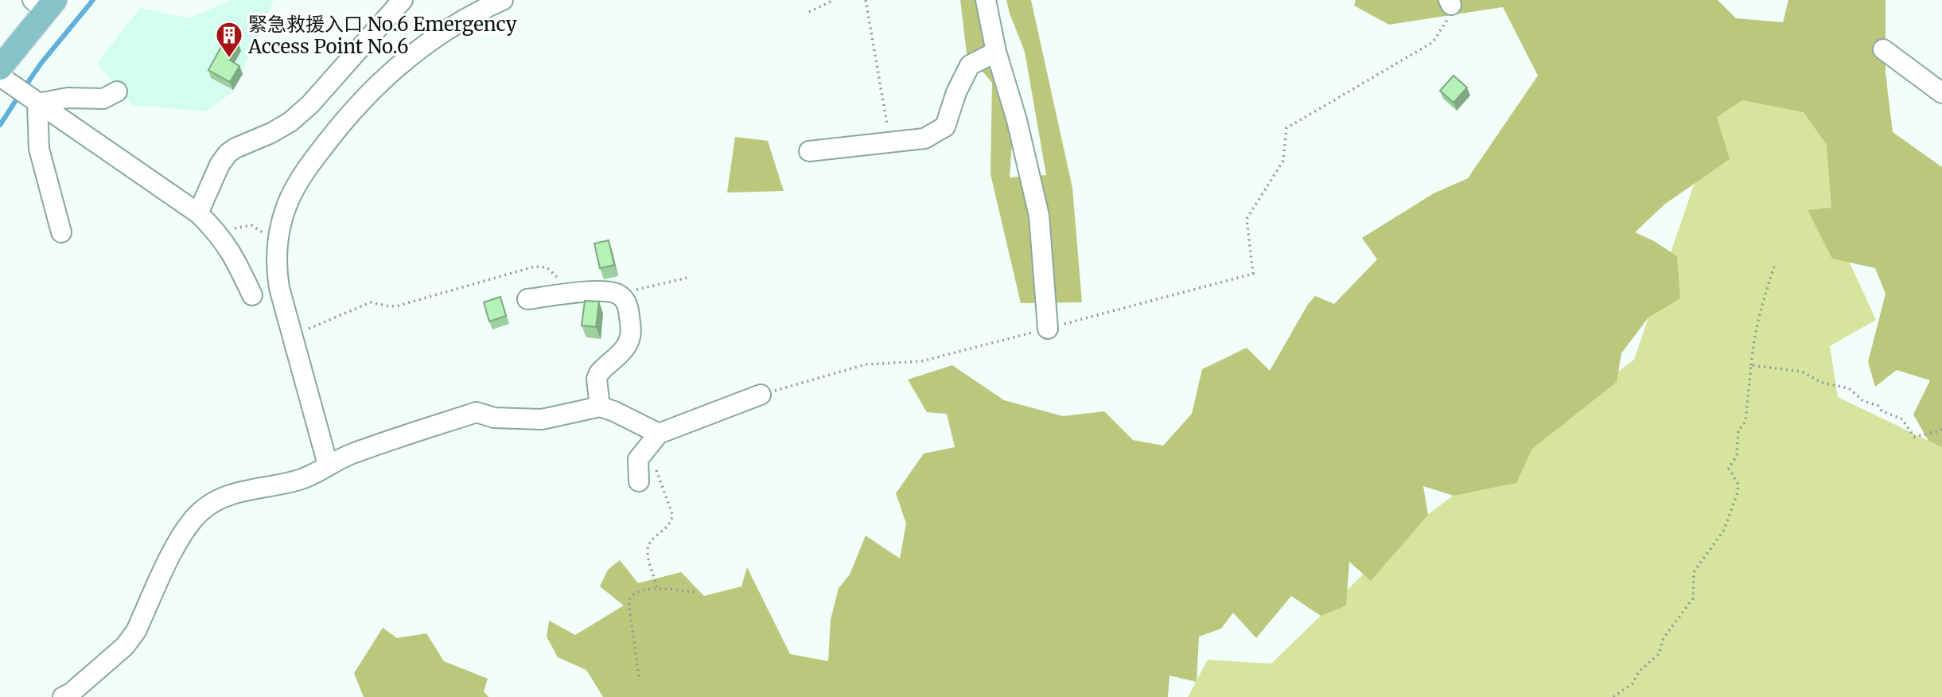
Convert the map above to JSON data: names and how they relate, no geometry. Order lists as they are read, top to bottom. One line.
{"places":{"building":["緊急救援入口 No.6 Emergency Access Point No.6"]}}
